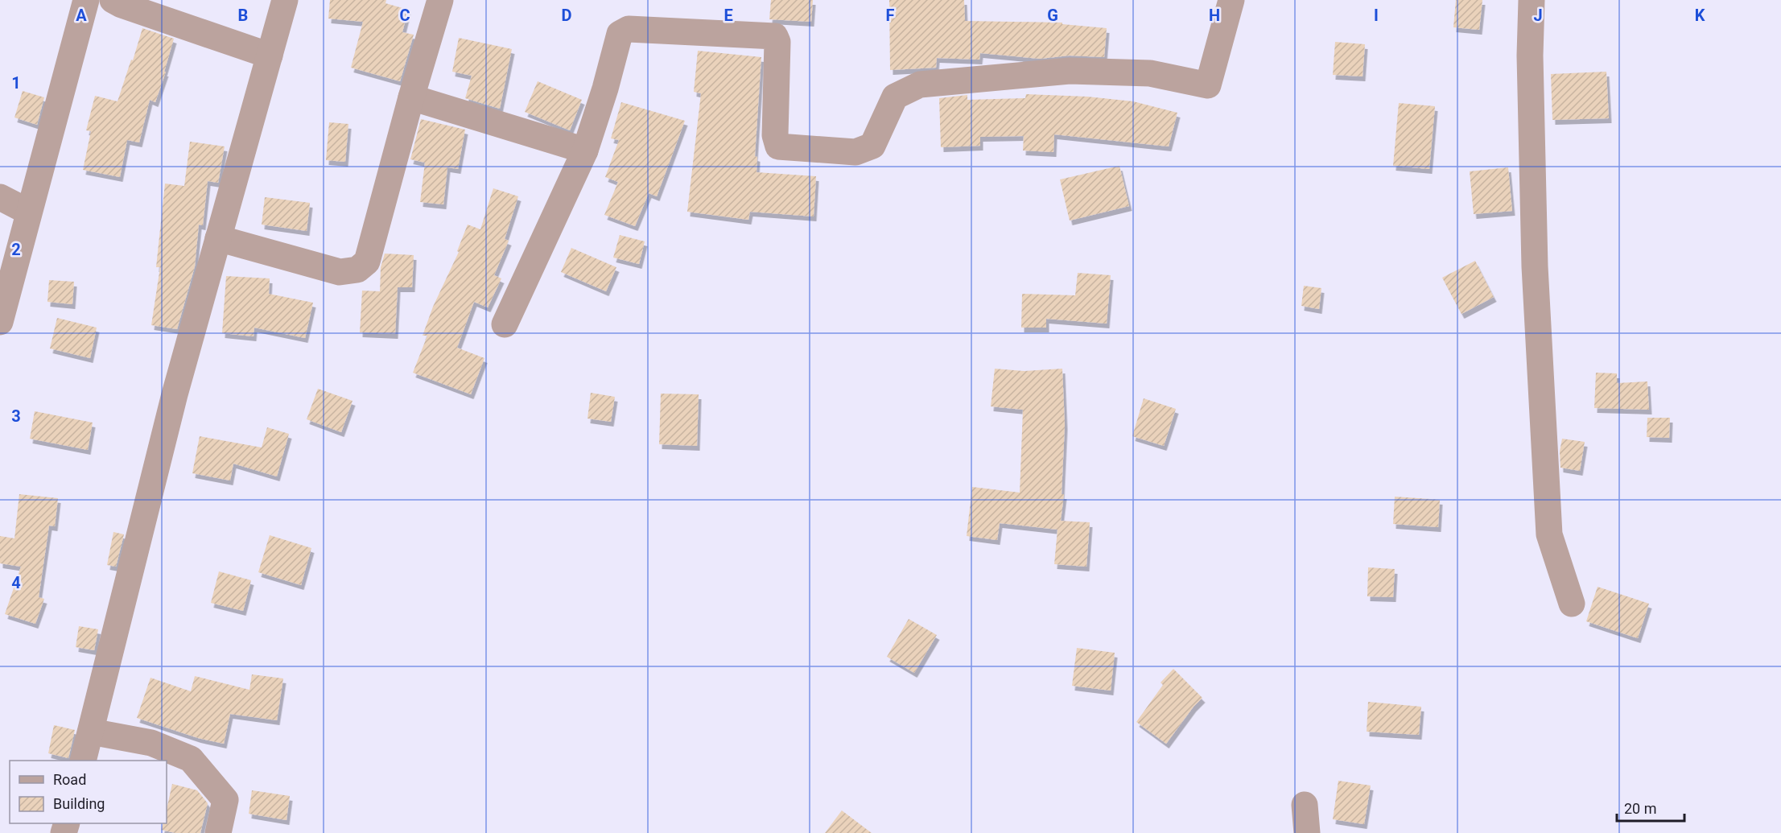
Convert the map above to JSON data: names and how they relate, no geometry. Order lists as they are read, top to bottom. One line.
{"legend":["Road","Building"],"scale_bar":"20 m","grid":{"columns":["A","B","C","D","E","F","G","H","I","J","K"],"rows":["1","2","3","4"]}}
